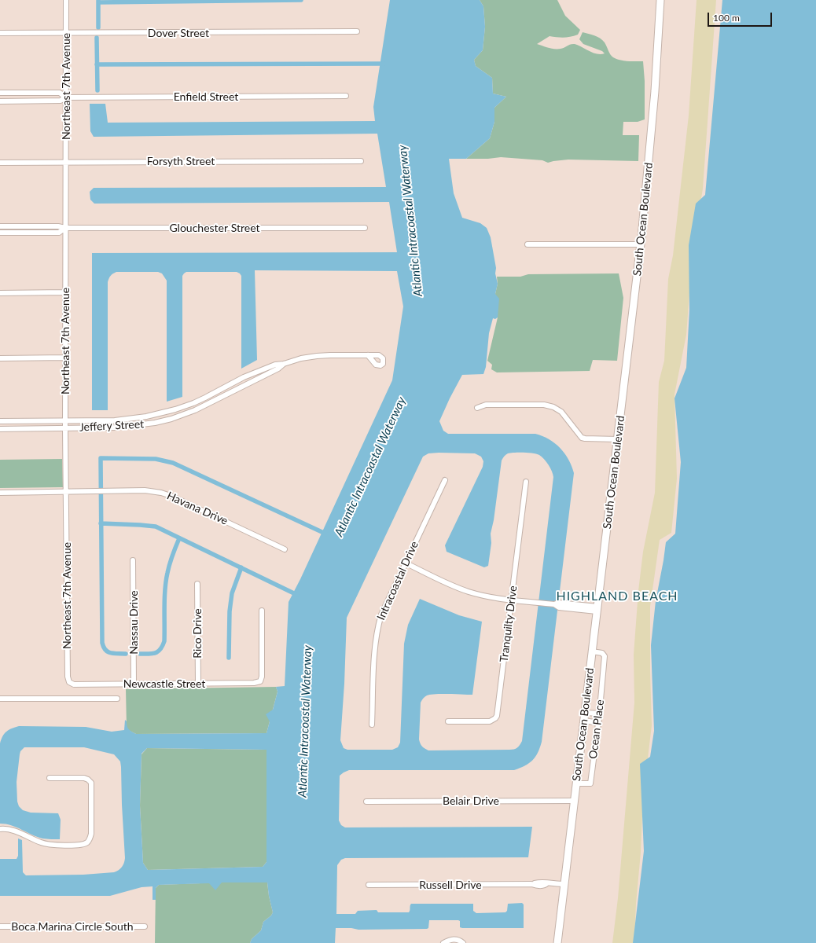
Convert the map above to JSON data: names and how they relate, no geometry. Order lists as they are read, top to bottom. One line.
{"streets":{"main road":["South Ocean Boulevard"],"street":["Dover Street","Northeast 7th Avenue","Enfield Street","Forsyth Street","Glouchester Street","Jeffery Street","Havana Drive","Intracoastal Drive","Nassau Drive","Tranquilty Drive","Rico Drive","Newcastle Street","Ocean Place","Belair Drive","Russell Drive","Boca Marina Circle South"]},"crossings":[["Dover Street","Northeast 7th Avenue"],["Northeast 7th Avenue","Enfield Street"],["Northeast 7th Avenue","Forsyth Street"],["Northeast 7th Avenue","Glouchester Street"],["Northeast 7th Avenue","Jeffery Street"],["Northeast 7th Avenue","Havana Drive"],["Northeast 7th Avenue","Newcastle Street"],["South Ocean Boulevard","Ocean Place"],["South Ocean Boulevard","Belair Drive"],["South Ocean Boulevard","Russell Drive"],["Nassau Drive","Newcastle Street"],["Rico Drive","Newcastle Street"]],"districts":["HIGHLAND BEACH"],"water":["Atlantic Intracoastal Waterway"],"scale_bar":"100 m"}
